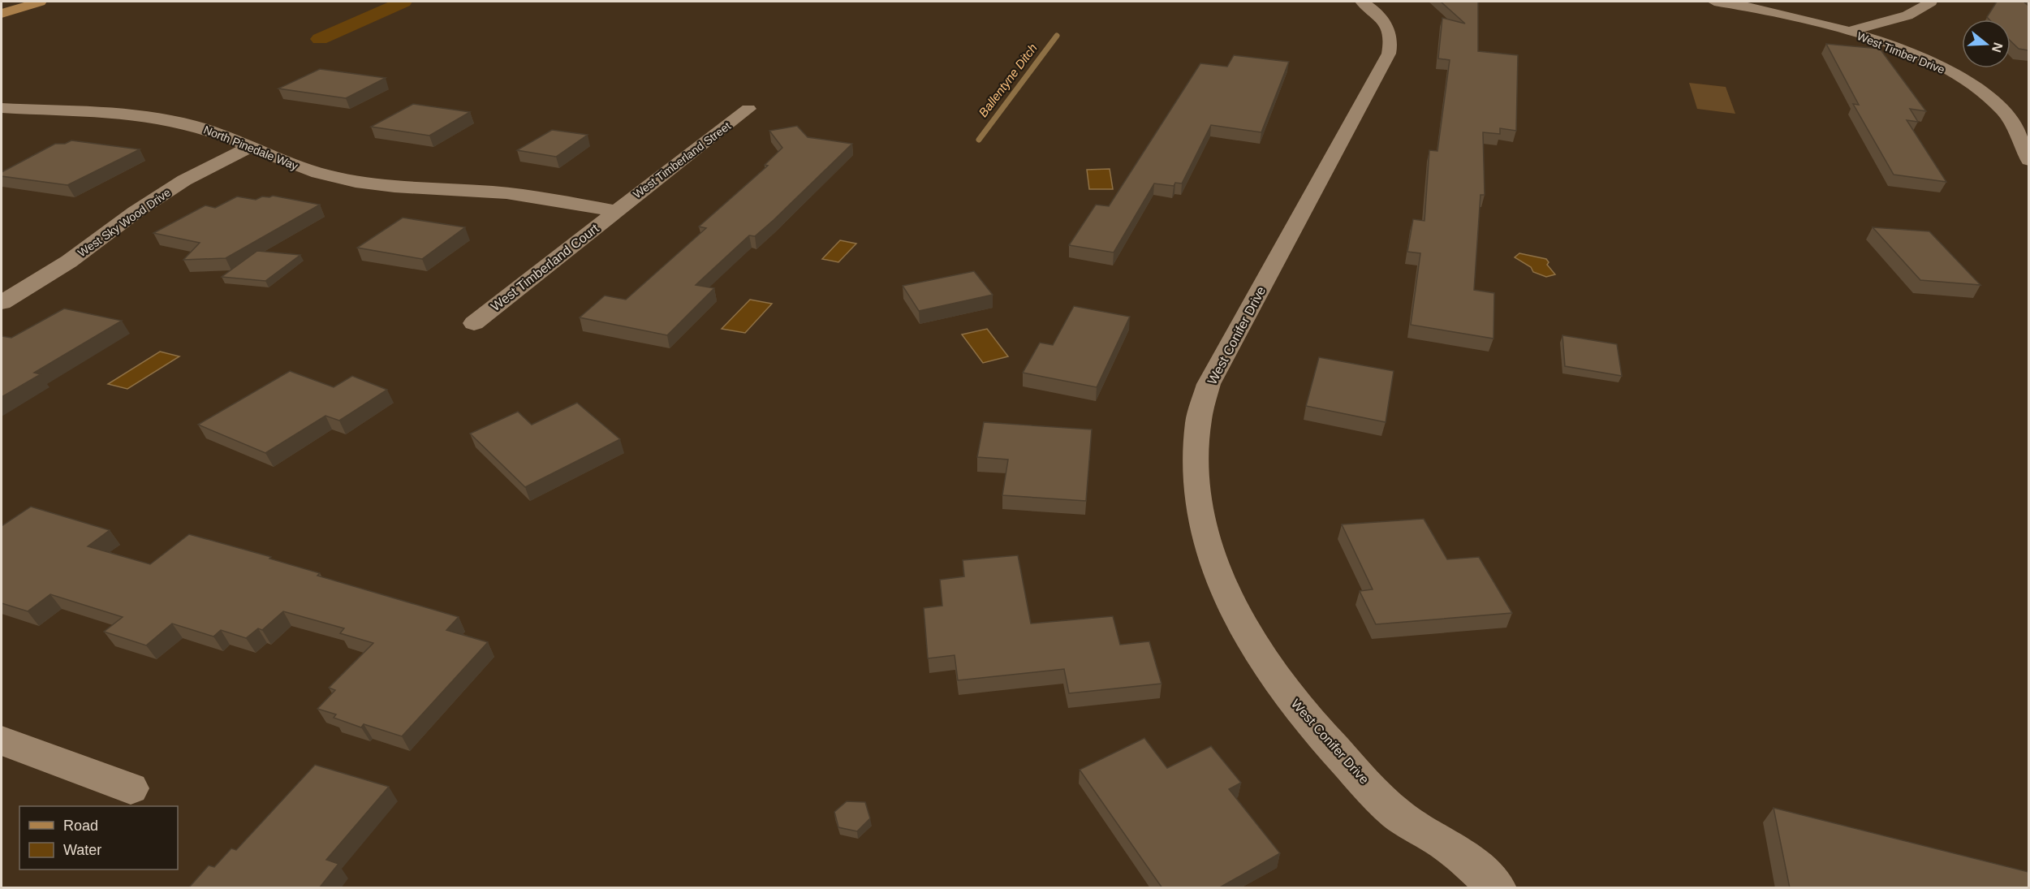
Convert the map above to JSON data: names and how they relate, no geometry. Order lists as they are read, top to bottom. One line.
{"streets":{"street":["West Timber Drive","North Pinedale Way","West Timberland Street","West Sky Wood Drive","West Timberland Court","West Conifer Drive"]},"crossings":[["North Pinedale Way","West Timberland Street"],["North Pinedale Way","West Sky Wood Drive"],["North Pinedale Way","West Timberland Court"],["West Timberland Street","West Timberland Court"]],"water":["Ballentyne Ditch"],"legend":["Road","Water"],"north":"right"}
